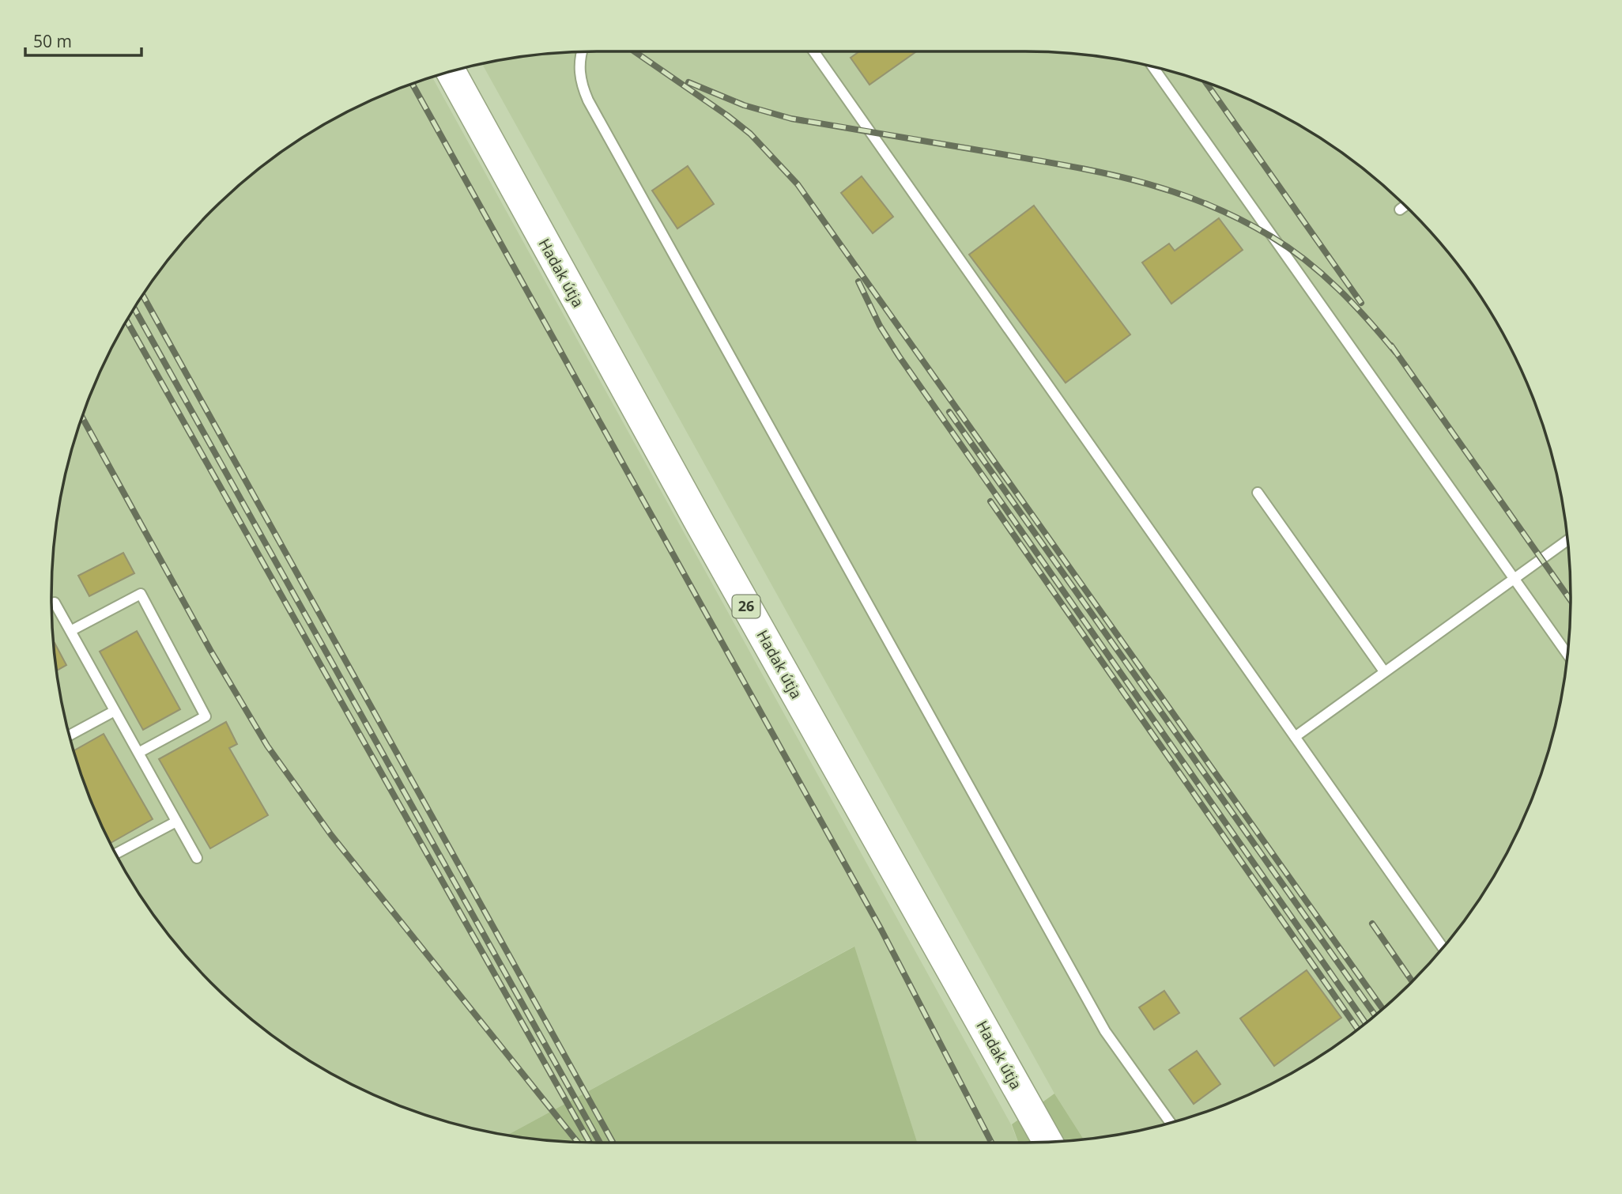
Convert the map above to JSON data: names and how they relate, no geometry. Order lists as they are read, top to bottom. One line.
{"streets":{"main road":["Hadak útja","26"]},"scale_bar":"50 m"}
